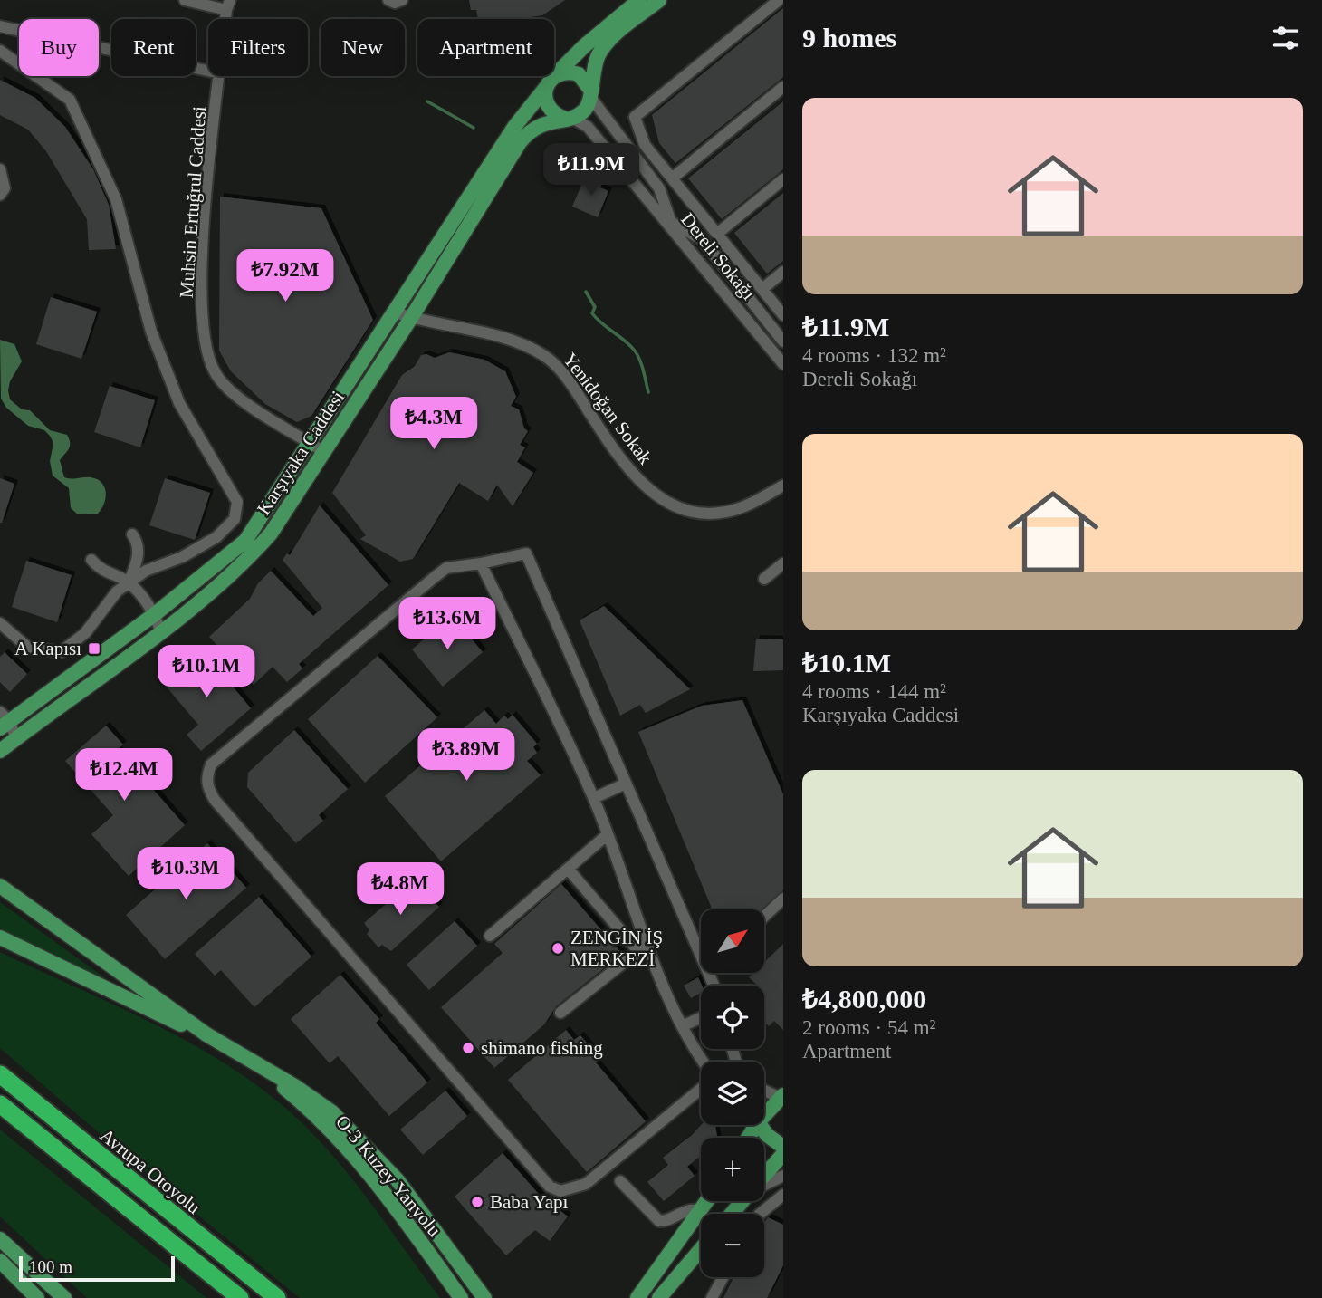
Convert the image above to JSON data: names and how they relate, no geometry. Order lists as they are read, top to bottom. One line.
{"streets":{"highway":["Avrupa Otoyolu"],"main road":["Karşıyaka Caddesi","O-3 Kuzey Yanyolu"],"street":["Muhsin Ertuğrul Caddesi","Dereli Sokağı","Yenidoğan Sokak"]},"crossings":[["Muhsin Ertuğrul Caddesi","Karşıyaka Caddesi"],["Dereli Sokağı","Karşıyaka Caddesi"],["Yenidoğan Sokak","Karşıyaka Caddesi"]],"places":{"transit":["A Kapısı"],"other":["ZENGİN İŞ MERKEZİ","shimano fishing","Baba Yapı"]},"scale_bar":"100 m","north":"top right","page":{"heading":"9 homes","chip":["Buy","Rent","Filters","New","Apartment"],"list":[{"name":"₺11.9M","note":"4 rooms · 132 m² · Dereli Sokağı"},{"name":"₺10.1M","note":"4 rooms · 144 m² · Karşıyaka Caddesi"},{"name":"₺4,800,000","note":"2 rooms · 54 m² · Apartment"}],"price":["₺11.9M","₺7.92M","₺4.3M","₺13.6M","₺10.1M","₺3.89M","₺12.4M","₺10.3M","₺4.8M"],"map_buttons":["+","−"],"scale":"100 m"}}
